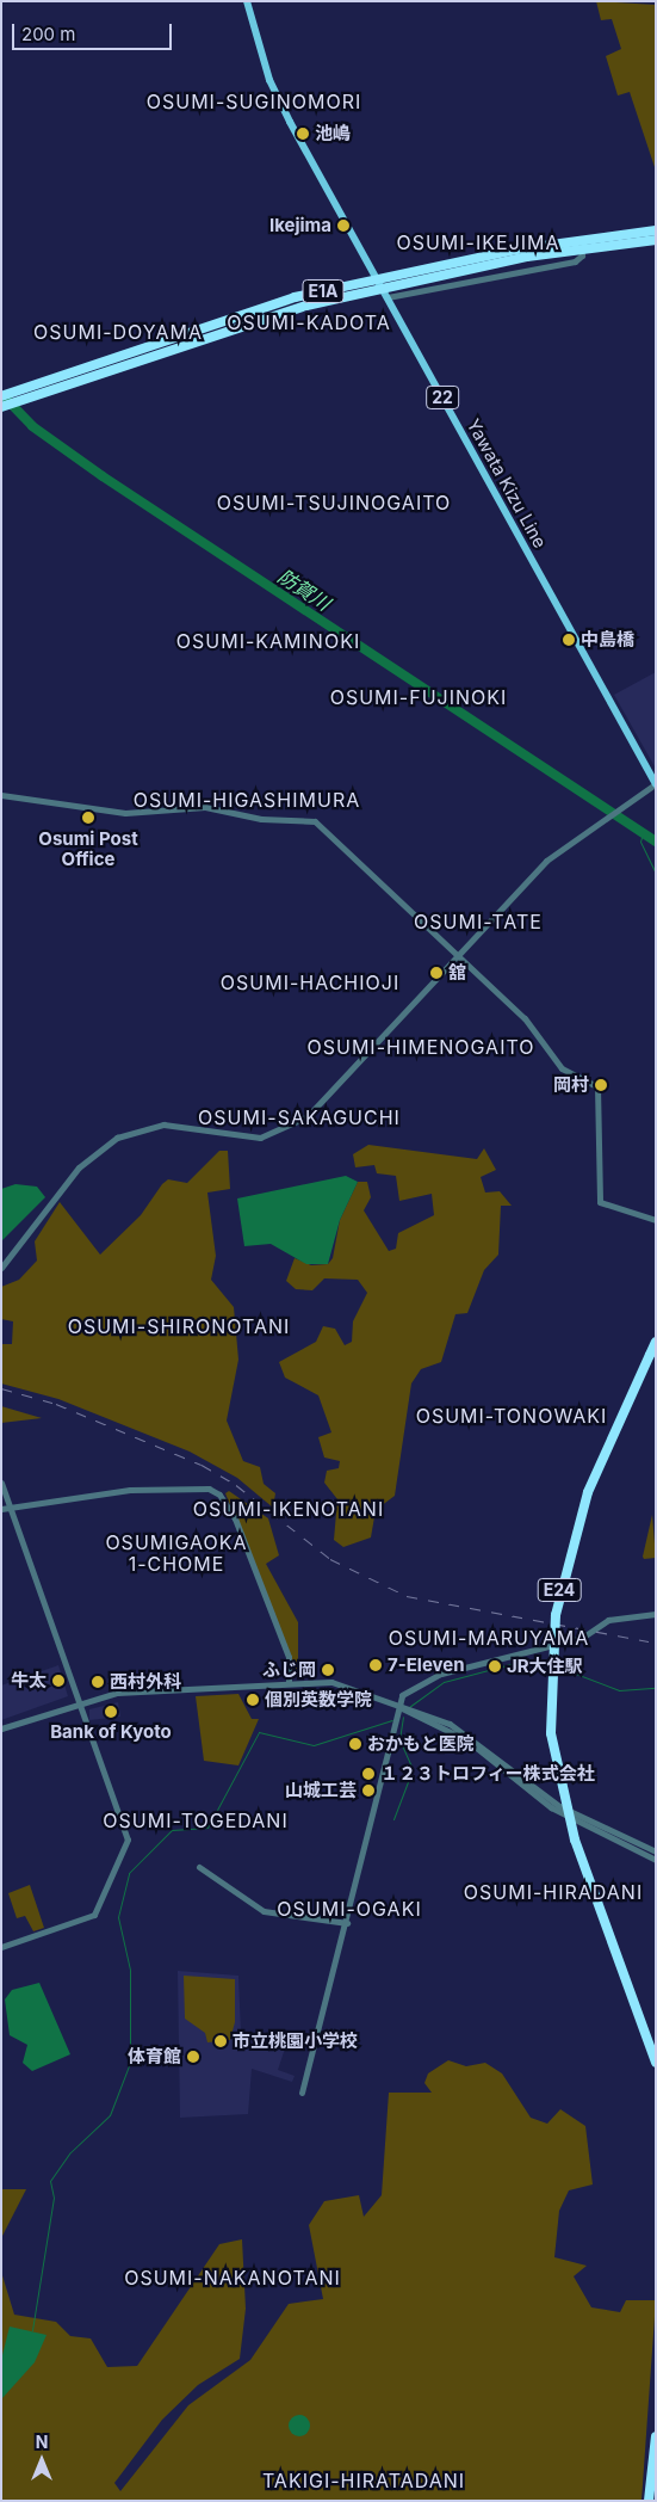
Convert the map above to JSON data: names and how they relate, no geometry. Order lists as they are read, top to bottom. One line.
{"streets":{"highway":["E1A","E24"],"main road":["22","Yawata Kizu Line"]},"districts":["OSUMI-SUGINOMORI","OSUMI-IKEJIMA","OSUMI-KADOTA","OSUMI-DOYAMA","OSUMI-TSUJINOGAITO","OSUMI-KAMINOKI","OSUMI-FUJINOKI","OSUMI-HIGASHIMURA","OSUMI-TATE","OSUMI-HACHIOJI","OSUMI-HIMENOGAITO","OSUMI-SAKAGUCHI","OSUMI-SHIRONOTANI","OSUMI-TONOWAKI","OSUMI-IKENOTANI","OSUMIGAOKA 1-CHOME","OSUMI-MARUYAMA","OSUMI-TOGEDANI","OSUMI-HIRADANI","OSUMI-OGAKI","OSUMI-NAKANOTANI","TAKIGI-HIRATADANI"],"water":["防賀川"],"places":["池嶋","Ikejima","中島橋","Osumi Post Office","舘","岡村","7-Eleven","JR大住駅","ふじ岡","牛太","西村外科","個別英数学院","Bank of Kyoto","おかもと医院","１２３トロフィー株式会社","山城工芸","市立桃園小学校","体育館"],"scale_bar":"200 m","north":"top"}
